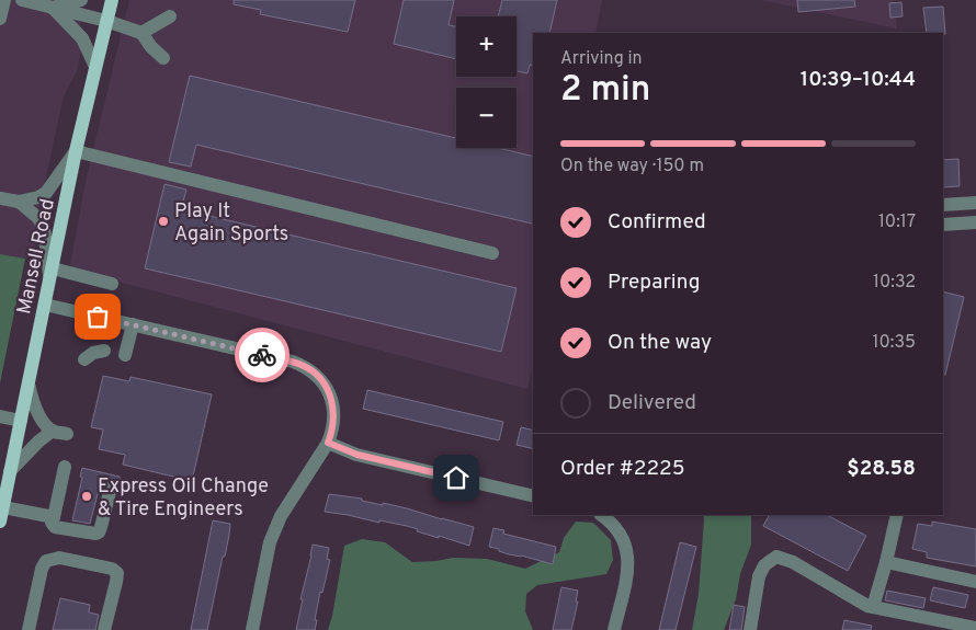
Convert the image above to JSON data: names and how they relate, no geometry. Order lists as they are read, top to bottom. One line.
{"streets":{"main road":["Mansell Road"]},"places":["Play It Again Sports","Express Oil Change & Tire Engineers"],"page":{"map_buttons":["+","−"],"heading":["2 min","Arriving in","10:39–10:44"],"panel":["Order #2225","$28.58"],"bar":"On the way · 150 m","list":[["Confirmed","10:17"],["Preparing","10:32"],["On the way","10:35"],"Delivered"]}}
